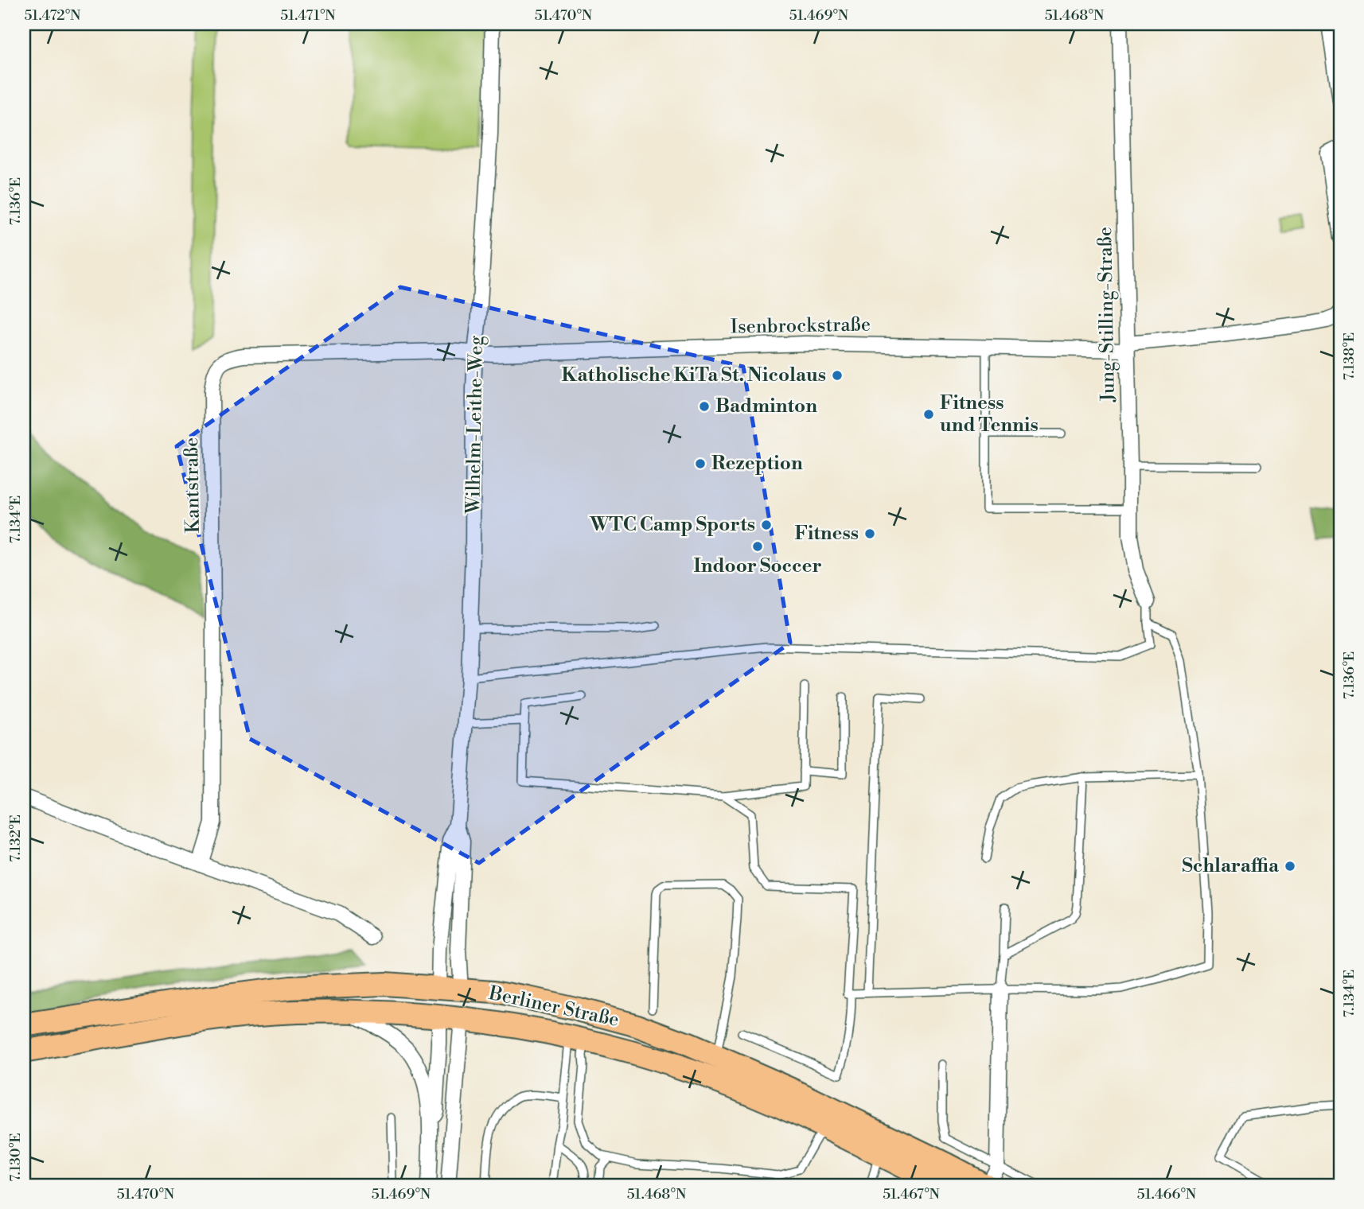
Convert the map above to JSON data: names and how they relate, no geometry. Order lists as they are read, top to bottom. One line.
{"streets":{"main road":["Wilhelm-Leithe-Weg","Berliner Straße"],"street":["Jung-Stilling-Straße","Isenbrockstraße","Kantstraße"]},"crossings":[["Jung-Stilling-Straße","Isenbrockstraße"],["Isenbrockstraße","Wilhelm-Leithe-Weg"],["Isenbrockstraße","Kantstraße"],["Wilhelm-Leithe-Weg","Kantstraße"],["Wilhelm-Leithe-Weg","Berliner Straße"]],"places":["Katholische KiTa St. Nicolaus","Badminton","Fitness und Tennis","Rezeption","WTC Camp Sports","Fitness","Indoor Soccer","Schlaraffia"],"coordinates":["51.472°N","51.471°N","51.470°N","51.469°N","51.468°N","7.136°E","7.138°E","7.134°E","7.132°E","7.130°E","51.467°N","51.466°N"]}
